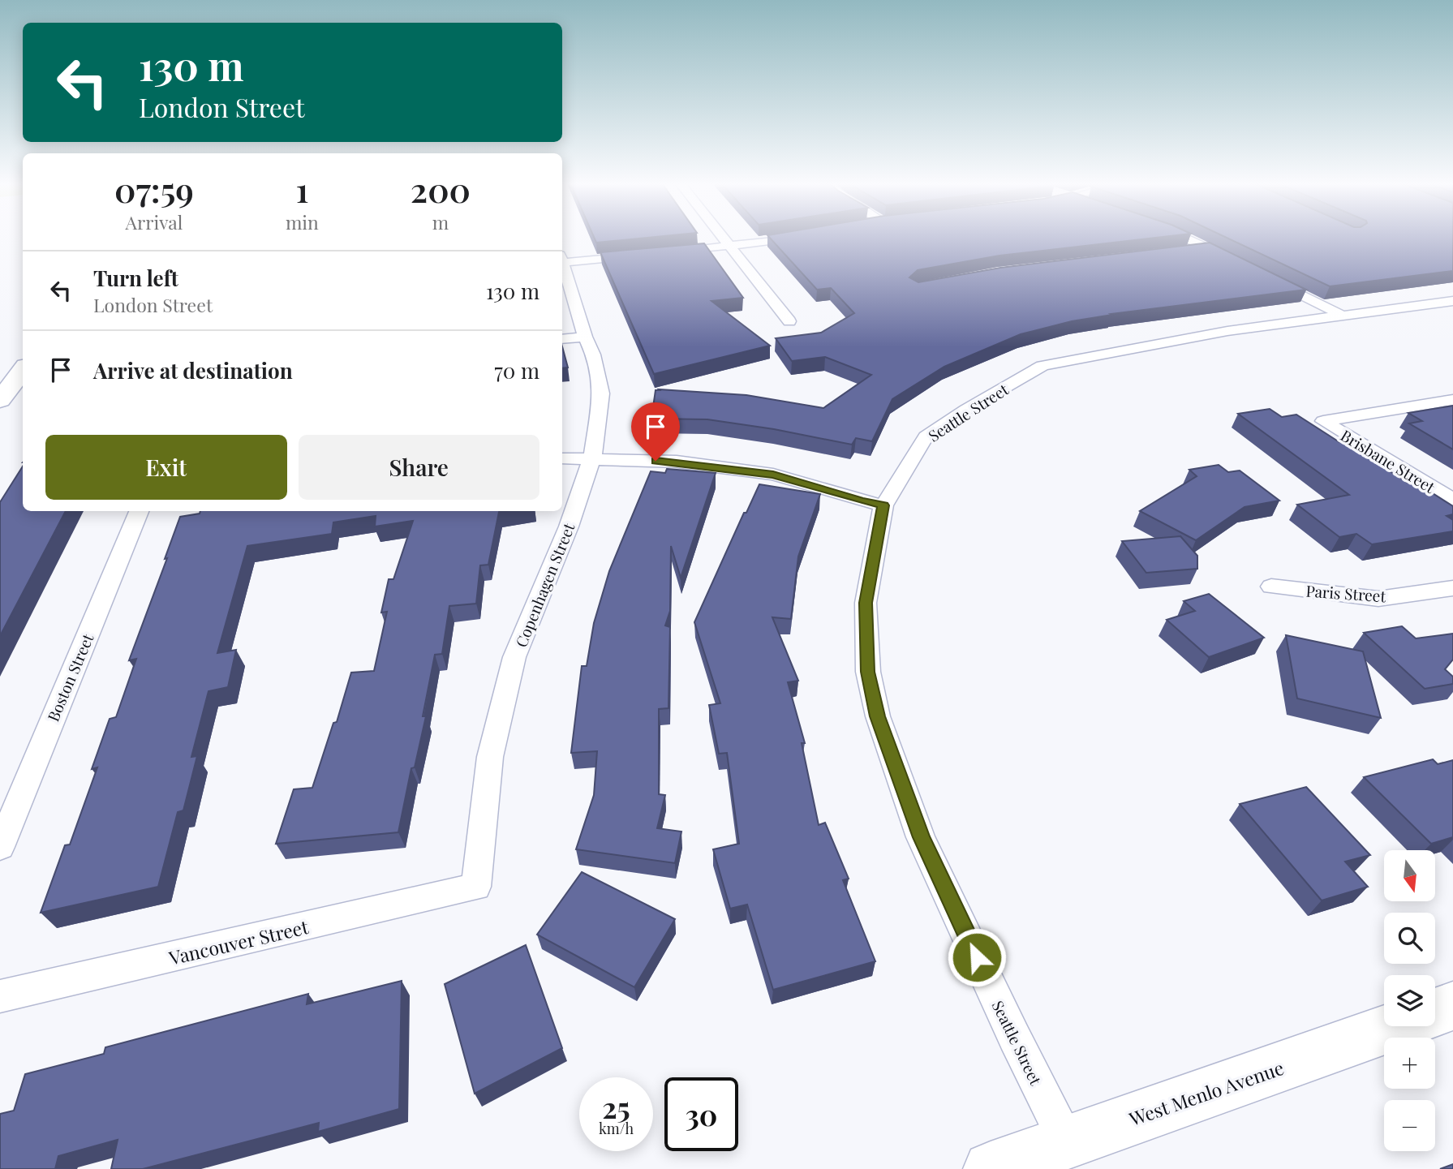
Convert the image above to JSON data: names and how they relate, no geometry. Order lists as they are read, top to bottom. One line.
{"streets":{"main road":["West Menlo Avenue"],"street":["Seattle Street","Brisbane Street","Copenhagen Street","Paris Street","Boston Street","Vancouver Street"]},"crossings":[["Seattle Street","West Menlo Avenue"],["Copenhagen Street","Vancouver Street"]],"north":"bottom","page":{"turn":["130 m","London Street"],"eta":["07:59","Arrival","1","min","200","m"],"list":[{"name":"Turn left","note":"London Street","value":"130 m"},{"name":"Arrive at destination","value":"70 m"}],"buttons":["Exit","Share"],"map_buttons":["+","−"],"speed":"25 km/h","limit":"30"}}
